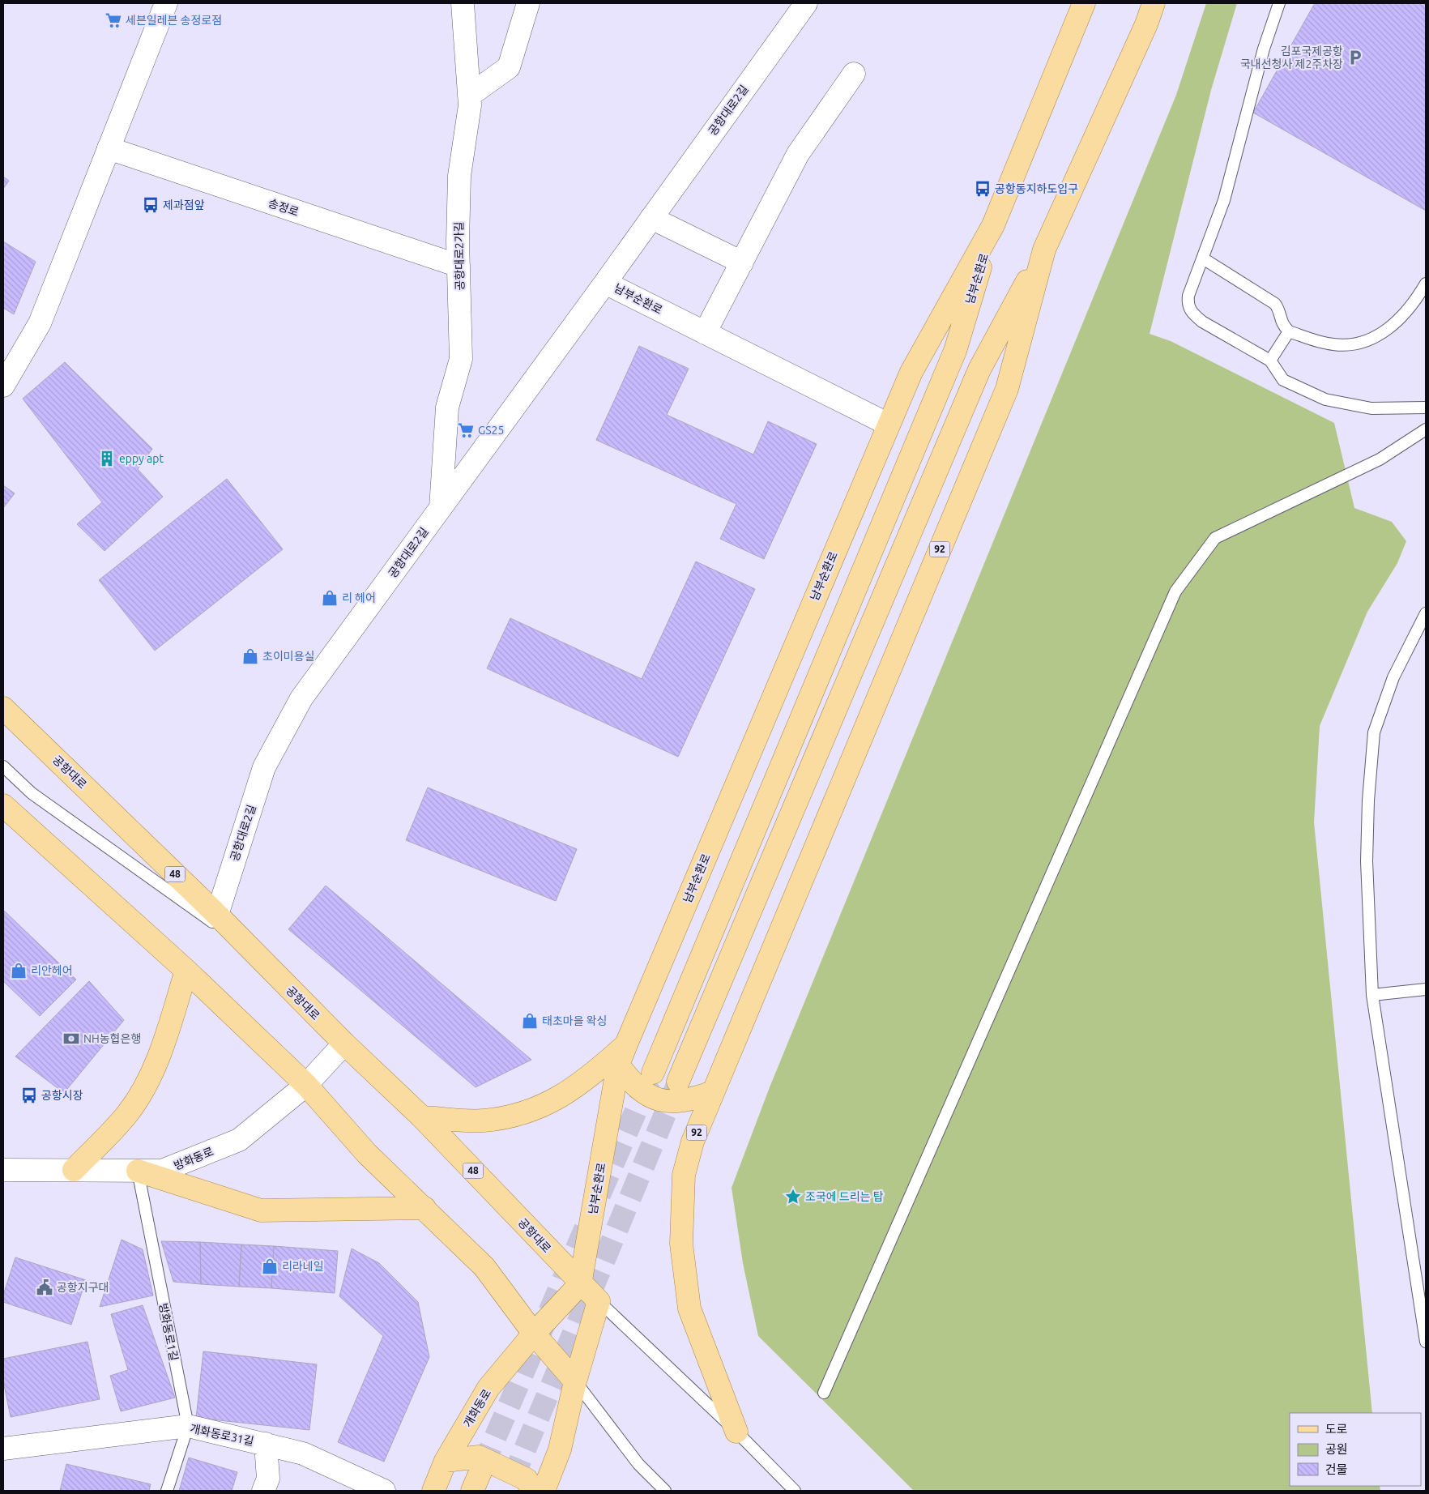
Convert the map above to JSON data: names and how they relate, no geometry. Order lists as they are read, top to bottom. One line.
{"streets":{"main road":["남부순환로","92","공항대로","48","개화동로"],"street":["공항대로2길","송정로","공항대로2가길","방화동로","개화동로31길"],"lane":["방화동로1길"]},"crossings":[["공항대로2길","공항대로2가길"],["공항대로2길","남부순환로"],["공항대로2길","공항대로"],["송정로","공항대로2가길"],["남부순환로","공항대로"],["공항대로","방화동로"],["방화동로","방화동로1길"],["방화동로1길","개화동로31길"]],"places":{"supermarket":["세븐일레븐 송정로점","GS25"],"parking":["김포국제공항 국내선청사 제2주차장"],"bus stop":["공항동지하도입구","제과점앞","공항시장"],"building":["eppy apt"],"shop":["리 헤어","초이미용실","리안헤어","태초마을 왁싱","리라네일"],"bank":["NH농협은행"],"place":["조국에 드리는 탑"],"public building":["공항지구대"]},"legend":["도로","공원","건물"]}
